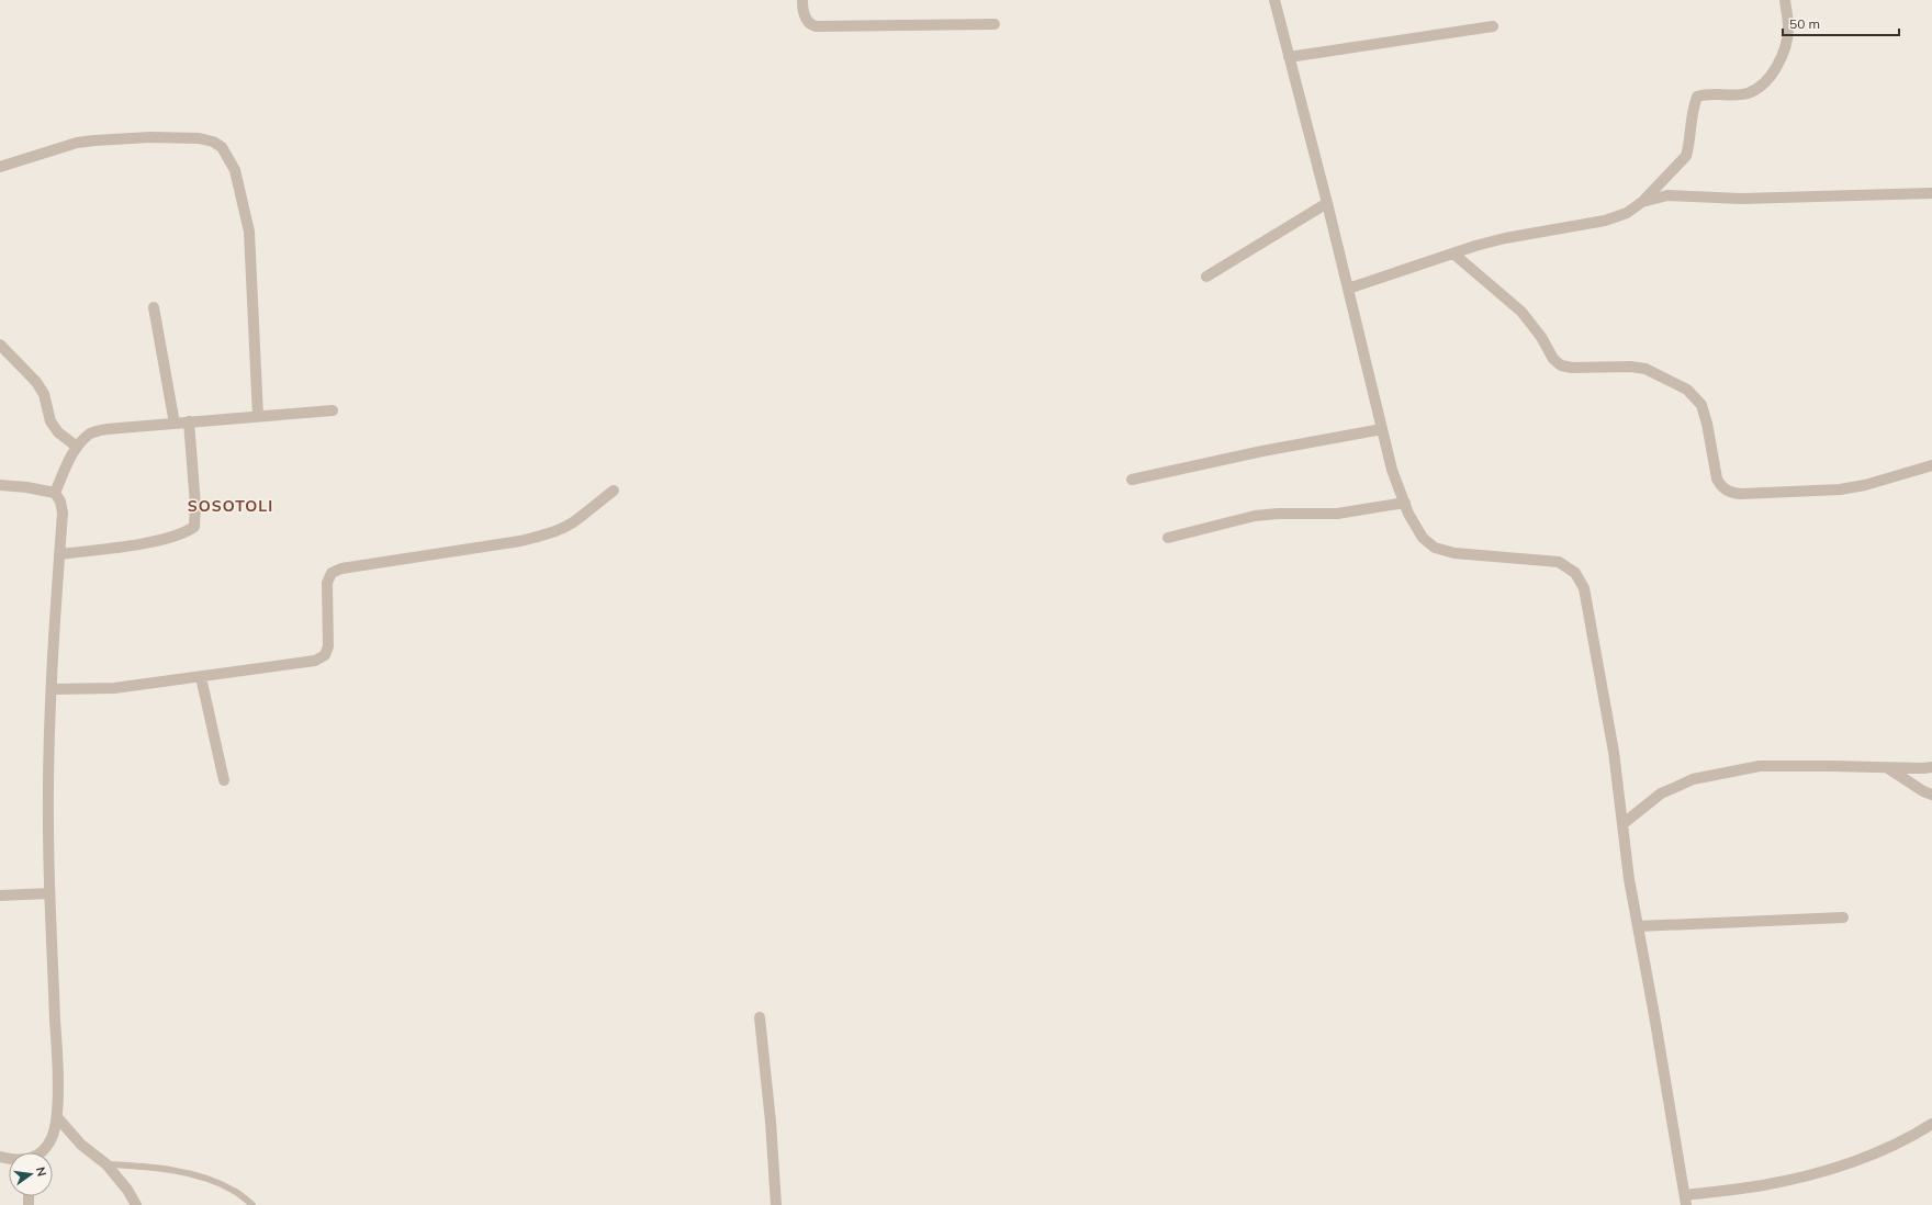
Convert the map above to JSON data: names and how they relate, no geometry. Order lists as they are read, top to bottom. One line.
{"districts":["SOSOTOLI"],"scale_bar":"50 m","north":"right"}
